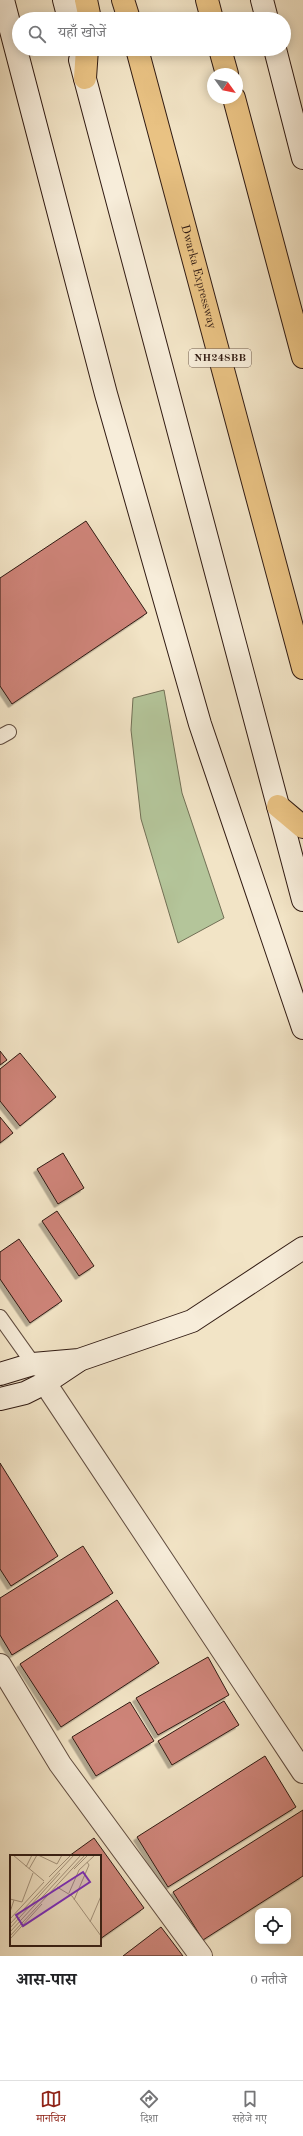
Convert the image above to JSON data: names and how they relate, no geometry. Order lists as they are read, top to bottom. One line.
{"streets":{"highway":["Dwarka Expressway","NH248BB"]},"north":"bottom right","page":{"search":"यहाँ खोजें","heading":["आस-पास","0 नतीजे"],"nav":["मानचित्र","दिशा","सहेजे गए"]}}
